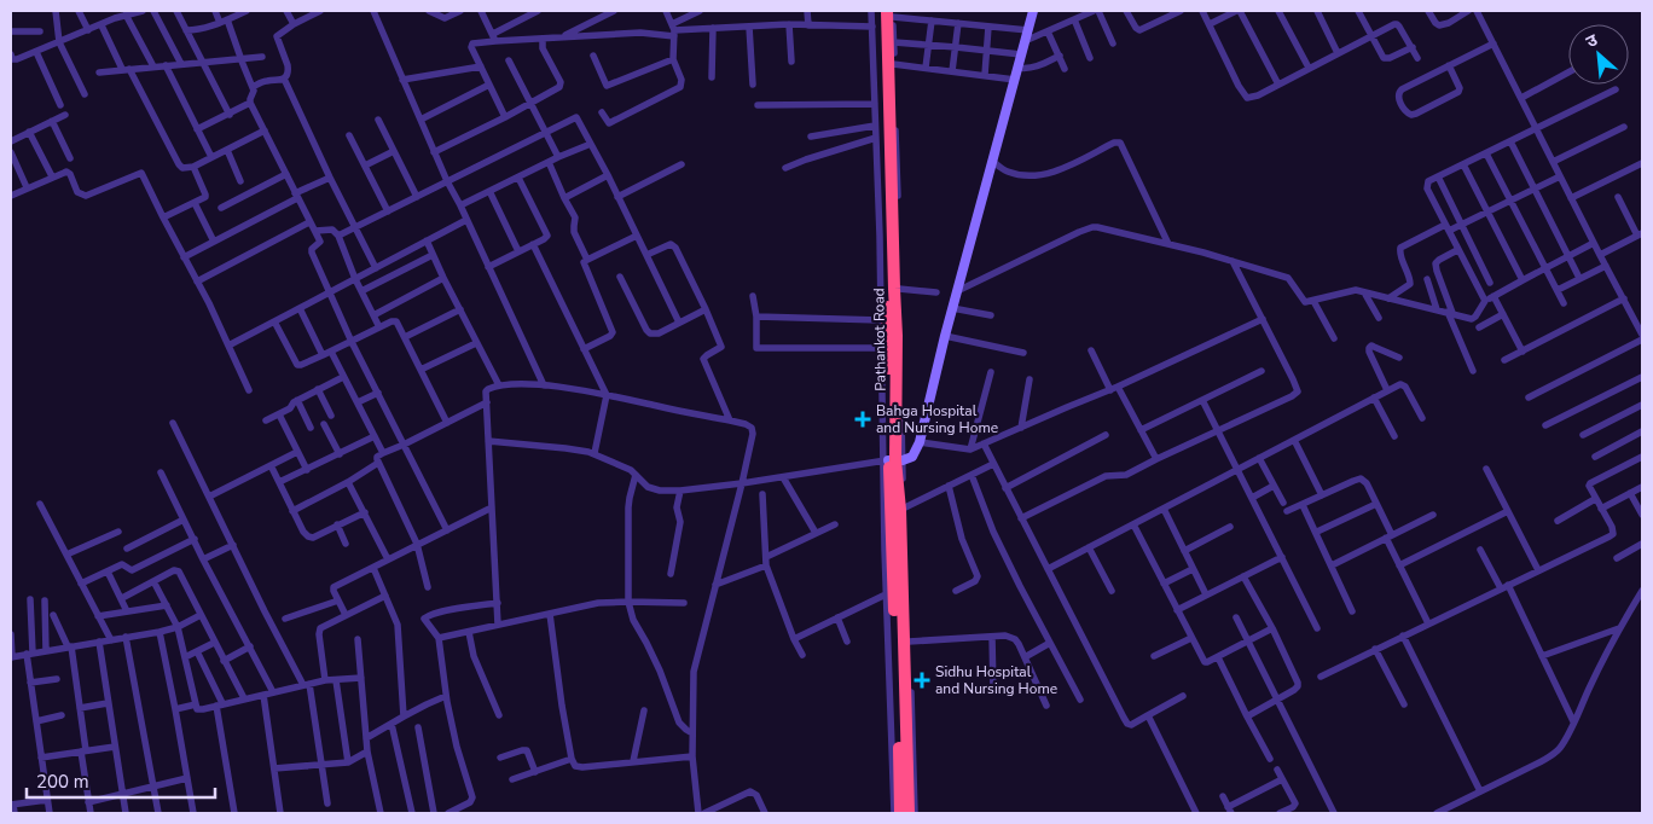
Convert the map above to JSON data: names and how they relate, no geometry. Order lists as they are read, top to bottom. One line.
{"streets":{"highway":["Pathankot Road"]},"places":{"health":["Bahga Hospital and Nursing Home","Sidhu Hospital and Nursing Home"]},"scale_bar":"200 m","north":"top left"}
